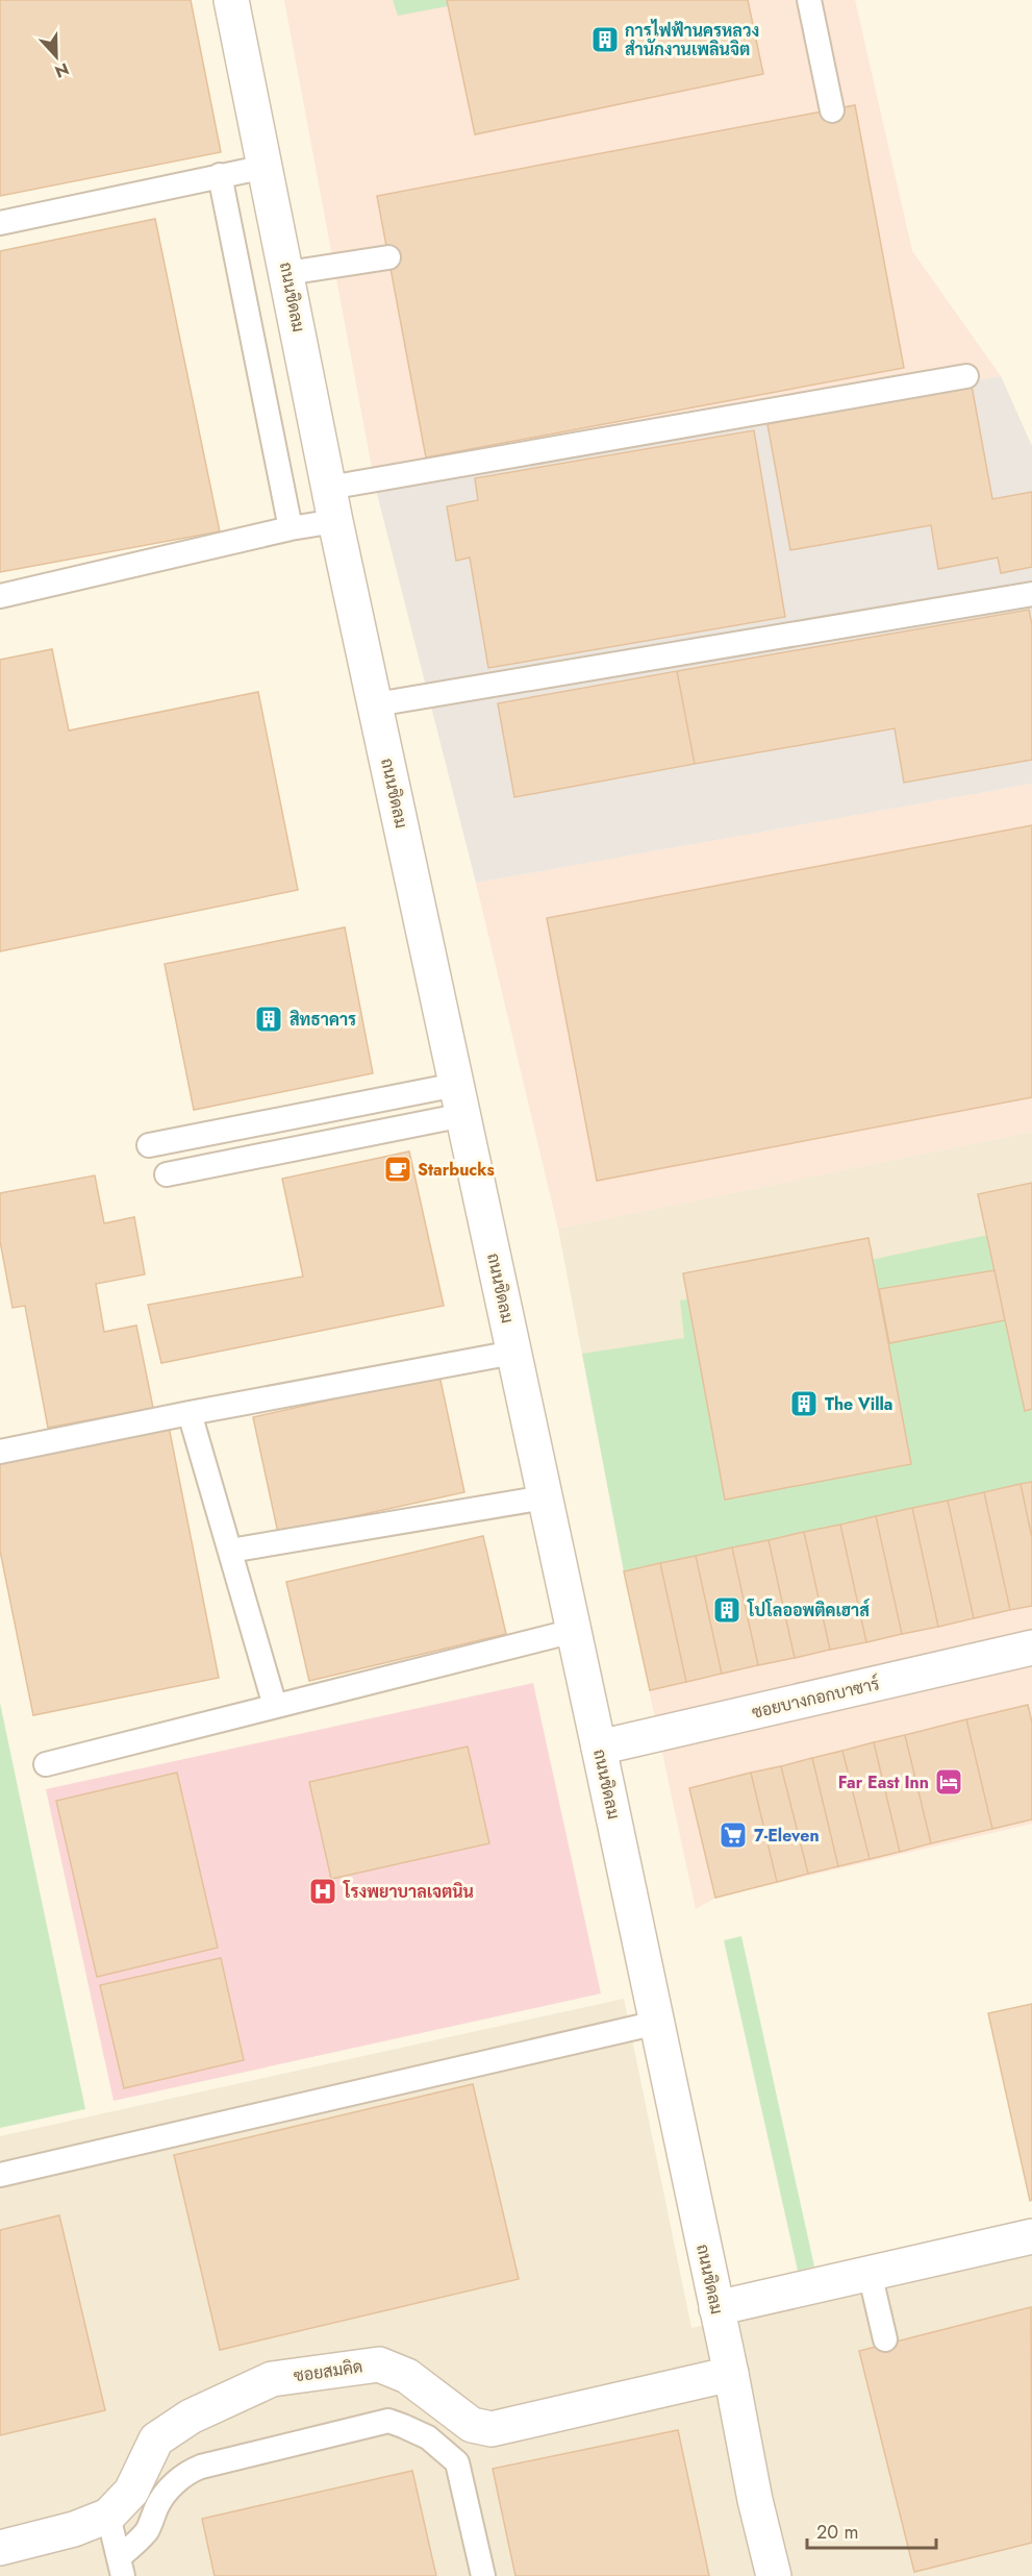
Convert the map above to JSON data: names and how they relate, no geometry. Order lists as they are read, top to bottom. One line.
{"streets":{"street":["ถนนชิดลม","ซอยบางกอกบาซาร์","ซอยสมคิด"]},"crossings":[["ถนนชิดลม","ซอยบางกอกบาซาร์"],["ถนนชิดลม","ซอยสมคิด"]],"places":{"building":["การไฟฟ้านครหลวง สำนักงานเพลินจิต","สิทธาคาร","The Villa","โปโลออพติคเฮาส์"],"cafe":["Starbucks"],"hotel":["Far East Inn"],"supermarket":["7-Eleven"],"hospital":["โรงพยาบาลเจตนิน"]},"scale_bar":"20 m","north":"bottom"}
